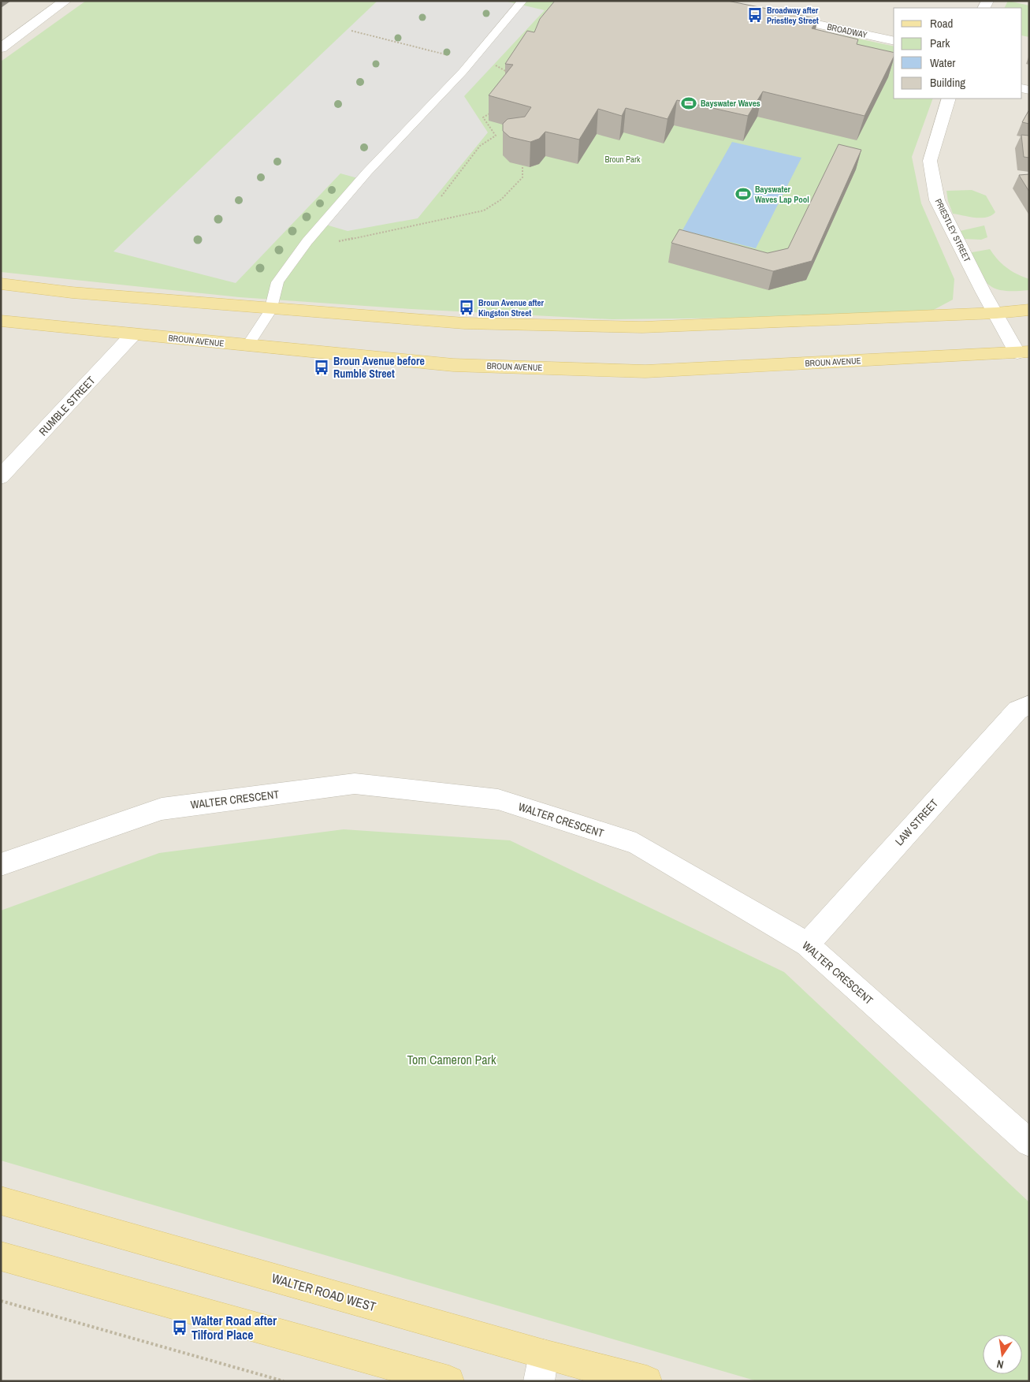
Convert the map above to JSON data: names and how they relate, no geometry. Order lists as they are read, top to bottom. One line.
{"streets":{"main road":["BROUN AVENUE","WALTER ROAD WEST"],"street":["BROADWAY","PRIESTLEY STREET","RUMBLE STREET","WALTER CRESCENT","LAW STREET"]},"crossings":[["PRIESTLEY STREET","BROUN AVENUE"],["BROUN AVENUE","RUMBLE STREET"],["WALTER CRESCENT","LAW STREET"]],"parks":["Broun Park","Tom Cameron Park"],"places":{"bus stop":["Broadway after Priestley Street","Broun Avenue after Kingston Street","Broun Avenue before Rumble Street","Walter Road after Tilford Place"],"sports":["Bayswater Waves","Bayswater Waves Lap Pool"]},"legend":["Road","Park","Water","Building"],"north":"bottom"}
